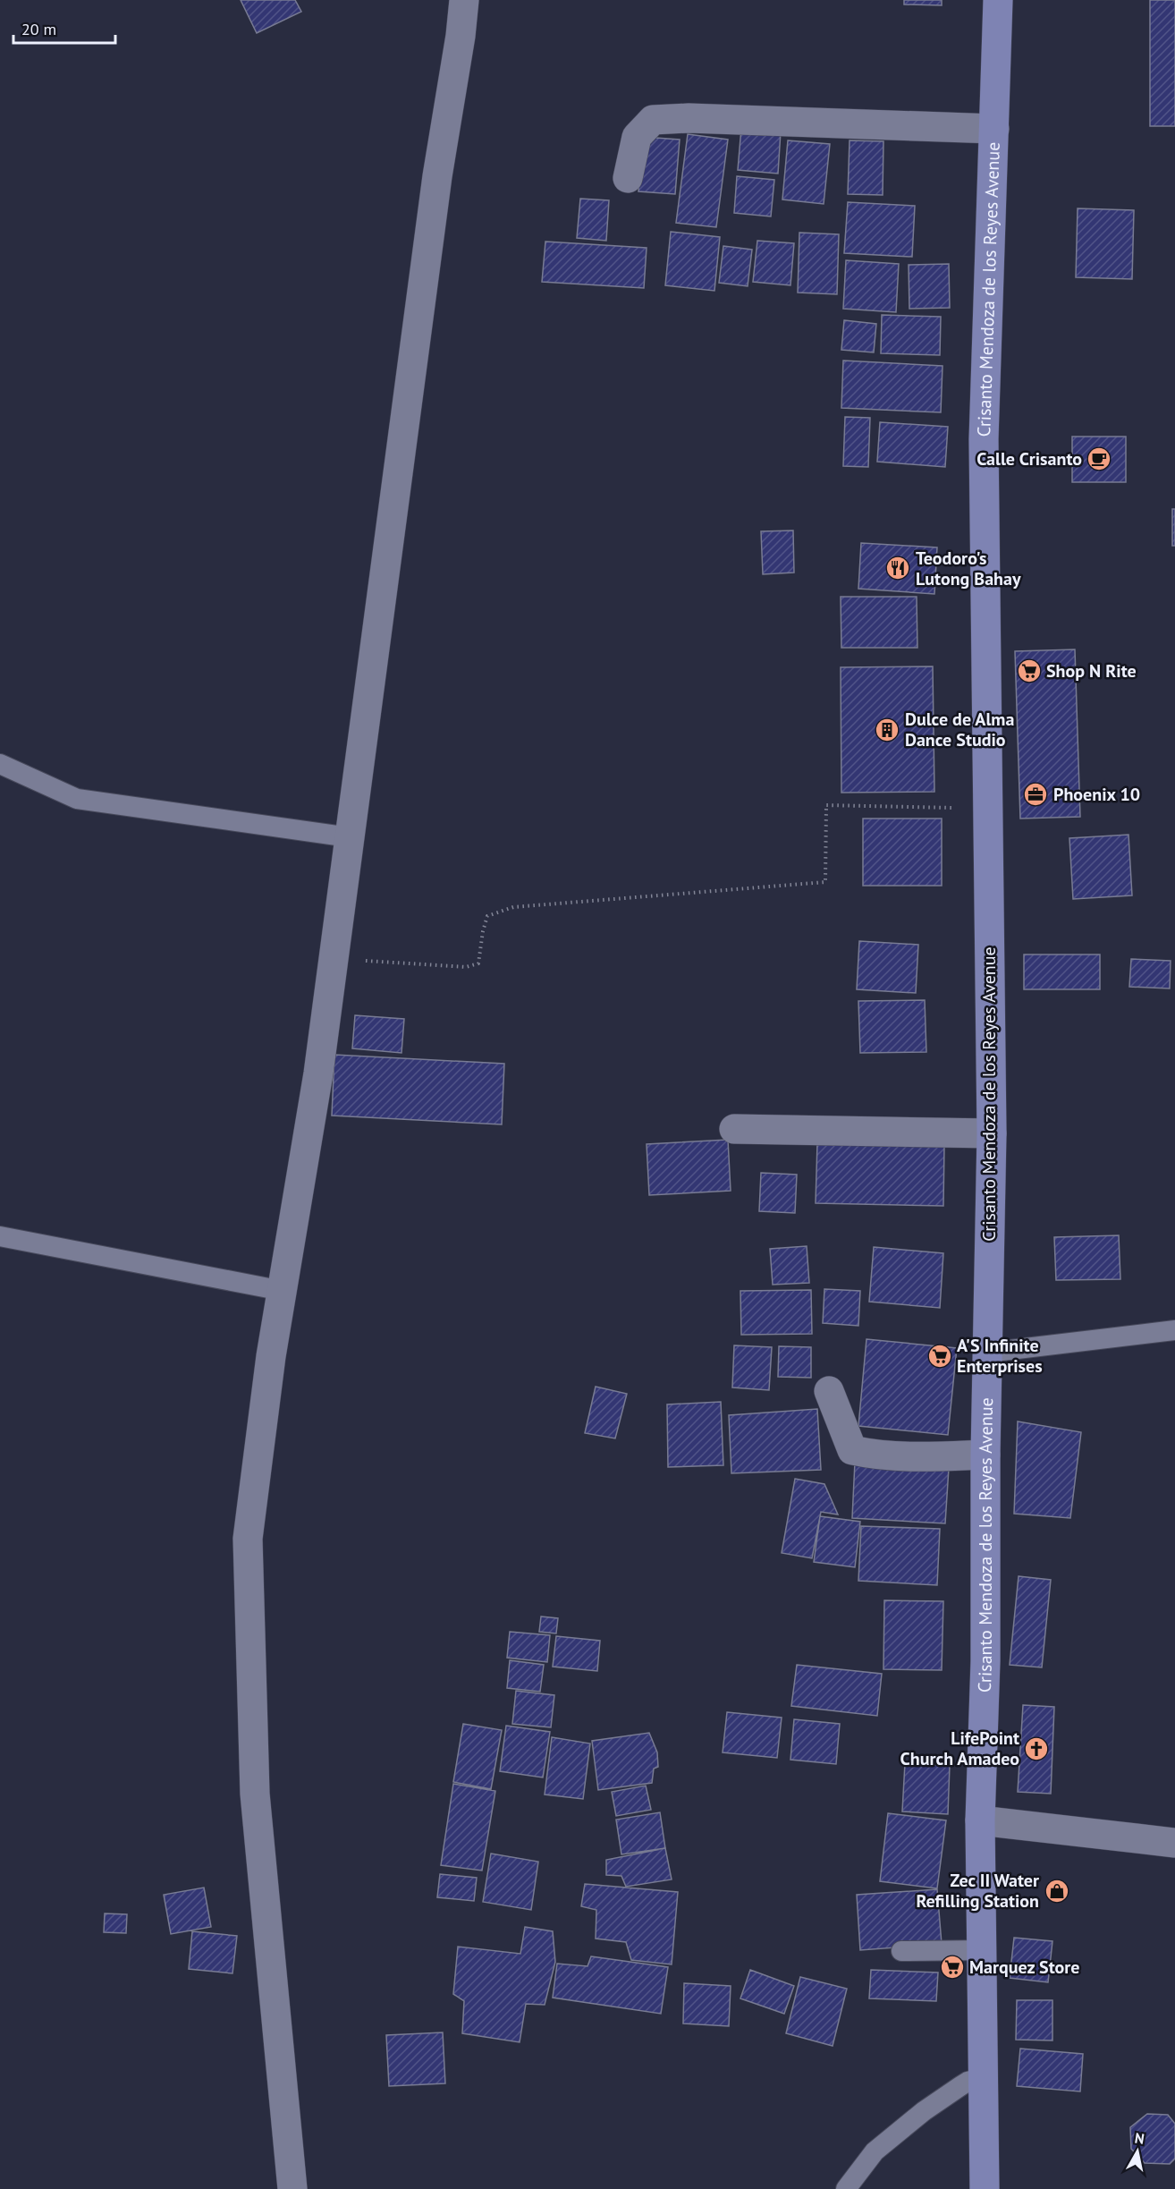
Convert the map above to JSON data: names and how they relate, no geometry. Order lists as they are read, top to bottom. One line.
{"streets":{"main road":["Crisanto Mendoza de los Reyes Avenue"]},"places":{"cafe":["Calle Crisanto"],"restaurant":["Teodoro's Lutong Bahay"],"supermarket":["Shop N Rite","A'S Infinite Enterprises","Marquez Store"],"building":["Dulce de Alma Dance Studio"],"office":["Phoenix 10"],"church":["LifePoint Church Amadeo"],"shop":["Zec II Water Refilling Station"]},"scale_bar":"20 m","north":"top"}
